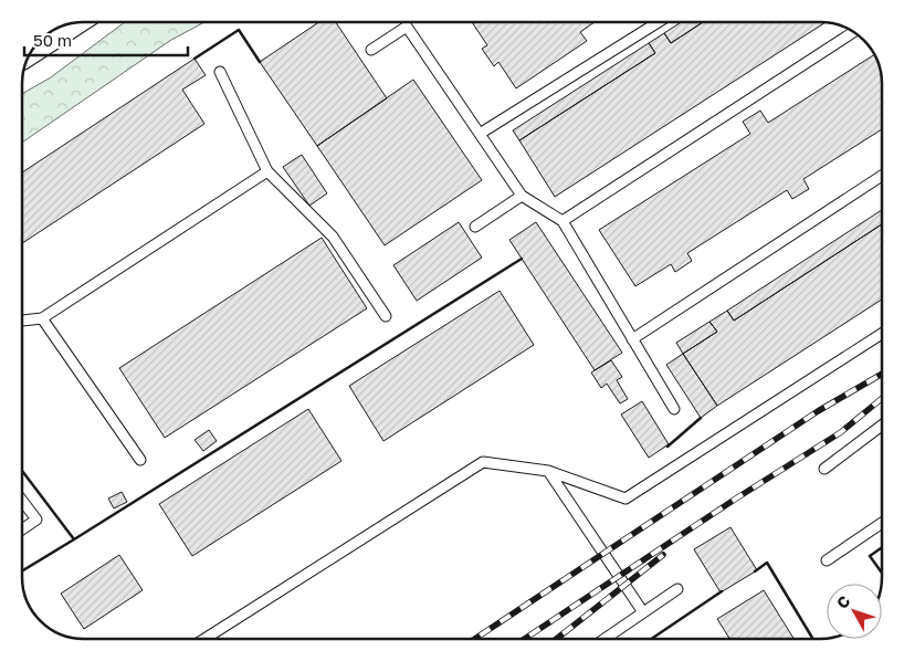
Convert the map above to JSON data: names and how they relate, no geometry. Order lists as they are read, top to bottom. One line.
{"scale_bar":"50 m","north":"top left"}
